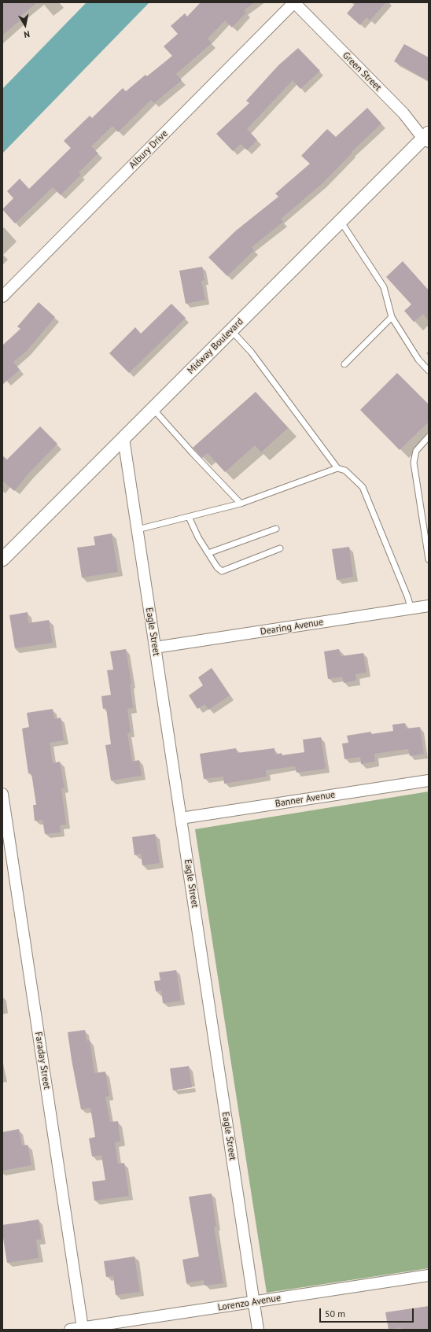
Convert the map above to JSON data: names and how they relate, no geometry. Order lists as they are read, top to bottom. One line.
{"streets":{"street":["Green Street","Albury Drive","Midway Boulevard","Dearing Avenue","Eagle Street","Banner Avenue","Faraday Street","Lorenzo Avenue"]},"crossings":[["Green Street","Albury Drive"],["Green Street","Midway Boulevard"],["Midway Boulevard","Eagle Street"],["Dearing Avenue","Eagle Street"],["Eagle Street","Banner Avenue"],["Eagle Street","Lorenzo Avenue"],["Faraday Street","Lorenzo Avenue"]],"scale_bar":"50 m","north":"bottom"}
